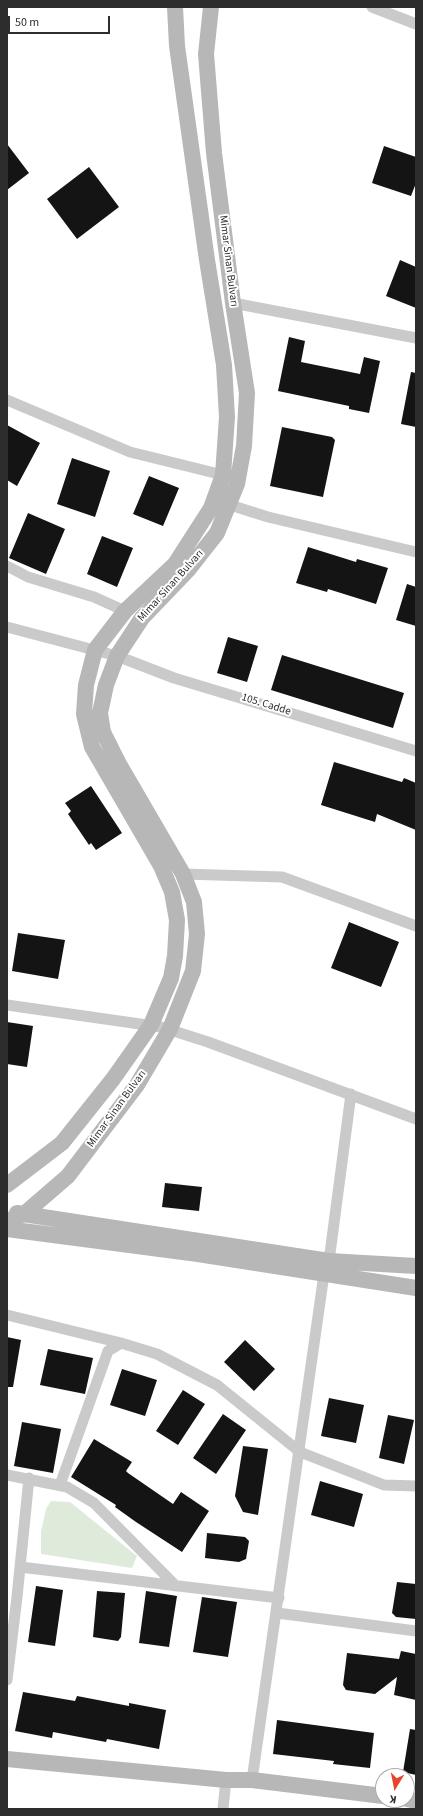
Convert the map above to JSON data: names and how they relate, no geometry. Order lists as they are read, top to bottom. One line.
{"streets":{"main road":["Mimar Sinan Bulvarı"],"street":["105. Cadde"]},"crossings":[["Mimar Sinan Bulvarı","105. Cadde"]],"scale_bar":"50 m","north":"bottom"}
